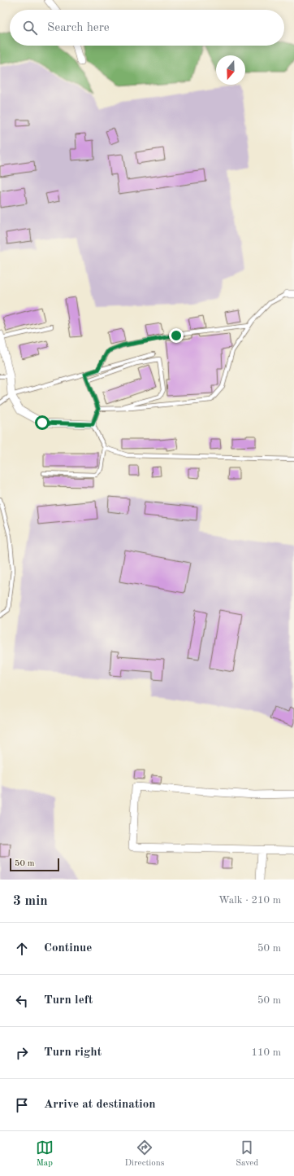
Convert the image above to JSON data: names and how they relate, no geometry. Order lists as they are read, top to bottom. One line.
{"scale_bar":"50 m","north":"bottom","page":{"search":"Search here","scale":"50 m","heading":["3 min","Walk · 210 m"],"list":[["Continue","50 m"],["Turn left","50 m"],["Turn right","110 m"],"Arrive at destination"],"nav":["Map","Directions","Saved"]}}
